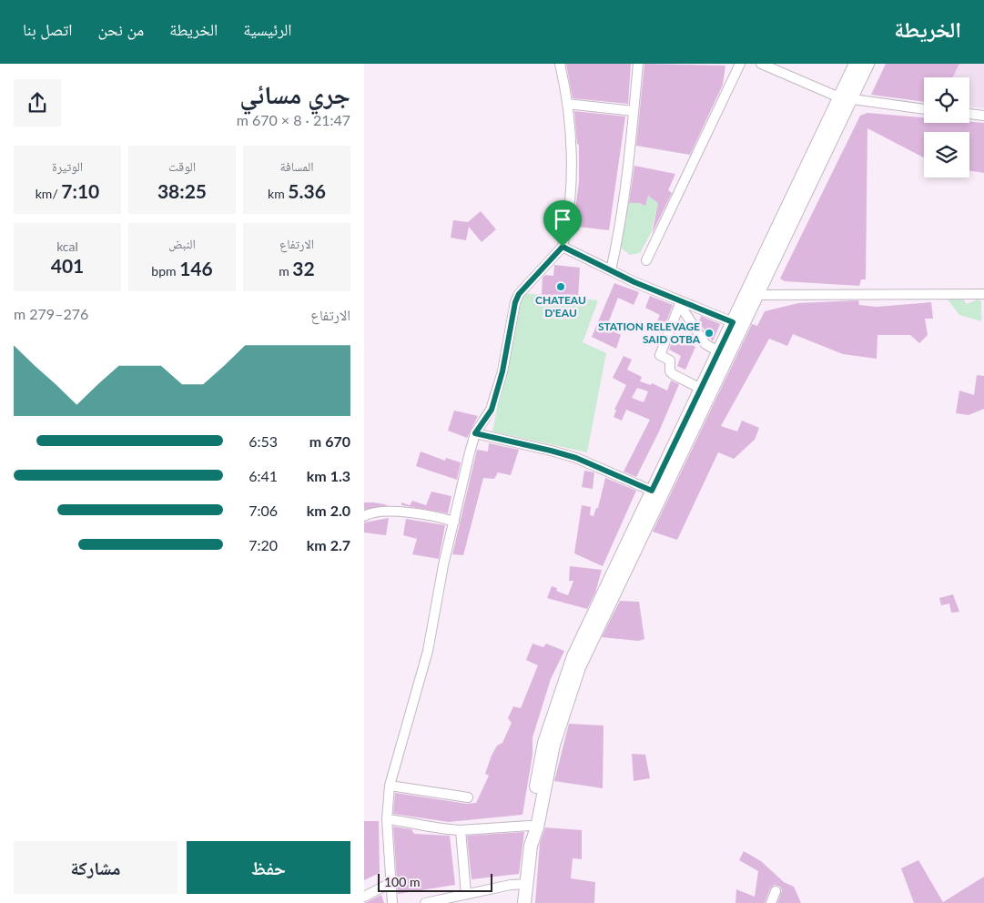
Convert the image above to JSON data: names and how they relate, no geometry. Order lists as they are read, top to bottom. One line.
{"places":["CHATEAU D'EAU","STATION RELEVAGE SAID OTBA"],"scale_bar":"100 m","page":{"header":"الخريطة","nav":["الرئيسية","الخريطة","من نحن","اتصل بنا"],"heading":["جري مسائي","21:47 · 8 × 670 m"],"stats":[["المسافة","5.36 km"],["الوقت","38:25"],["الوتيرة","7:10 /km"],["الارتفاع","32 m"],["النبض","146 bpm"],["kcal","401"]],"chart":["الارتفاع","276–279 m"],"list":[{"name":"670 m","note":"6:53"},{"name":"1.3 km","note":"6:41"},{"name":"2.0 km","note":"7:06"},{"name":"2.7 km","note":"7:20"}],"buttons":["حفظ","مشاركة"],"scale":"100 m"}}
